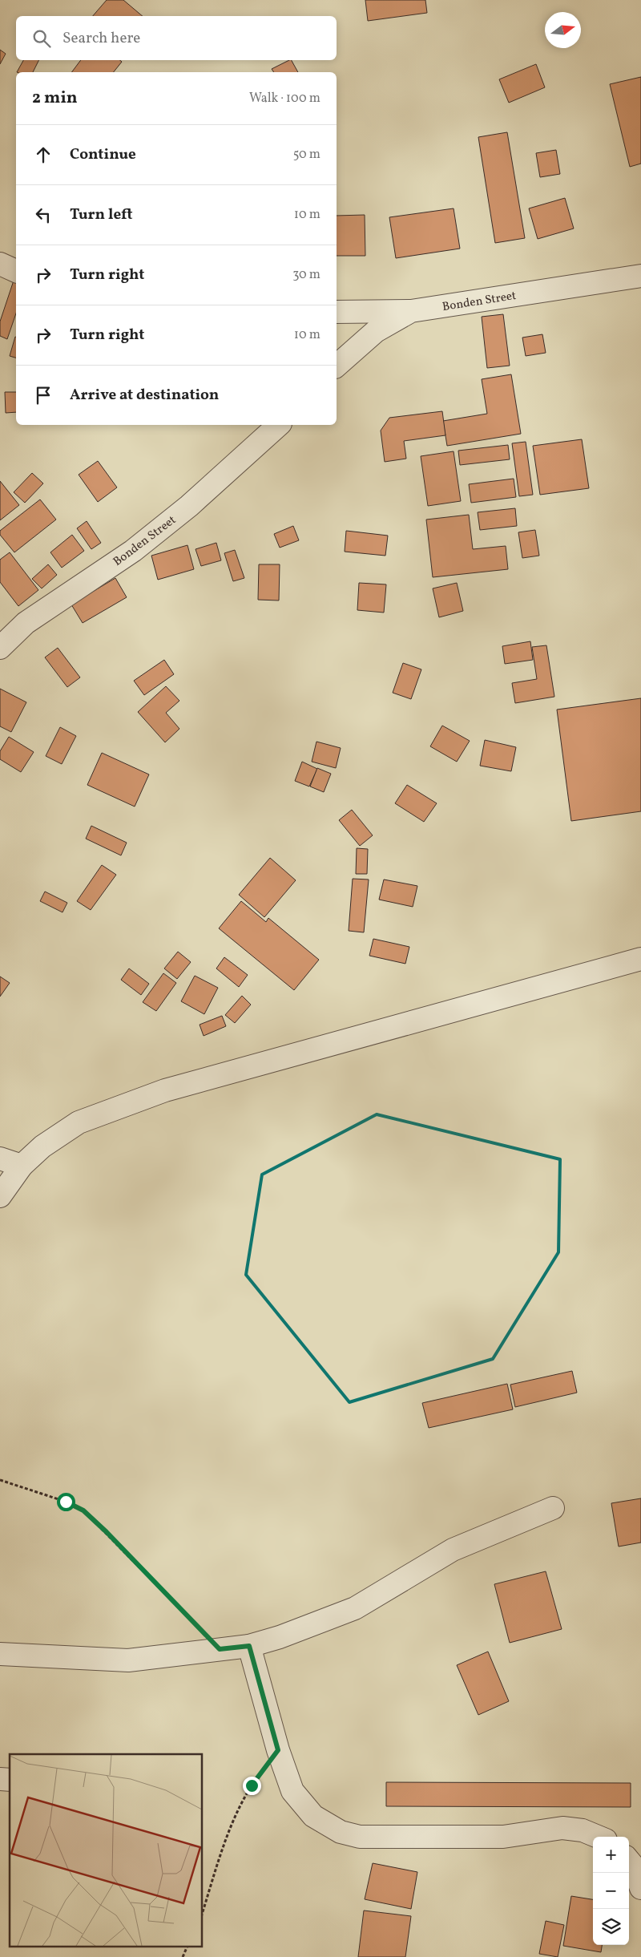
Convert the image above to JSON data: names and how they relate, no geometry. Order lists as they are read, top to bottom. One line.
{"streets":{"street":["Bonden Street"]},"north":"right","page":{"search":"Search here","heading":["2 min","Walk · 100 m"],"list":[["Continue","50 m"],["Turn left","10 m"],["Turn right","30 m"],["Turn right","10 m"],"Arrive at destination"],"map_buttons":["+","−"]}}
